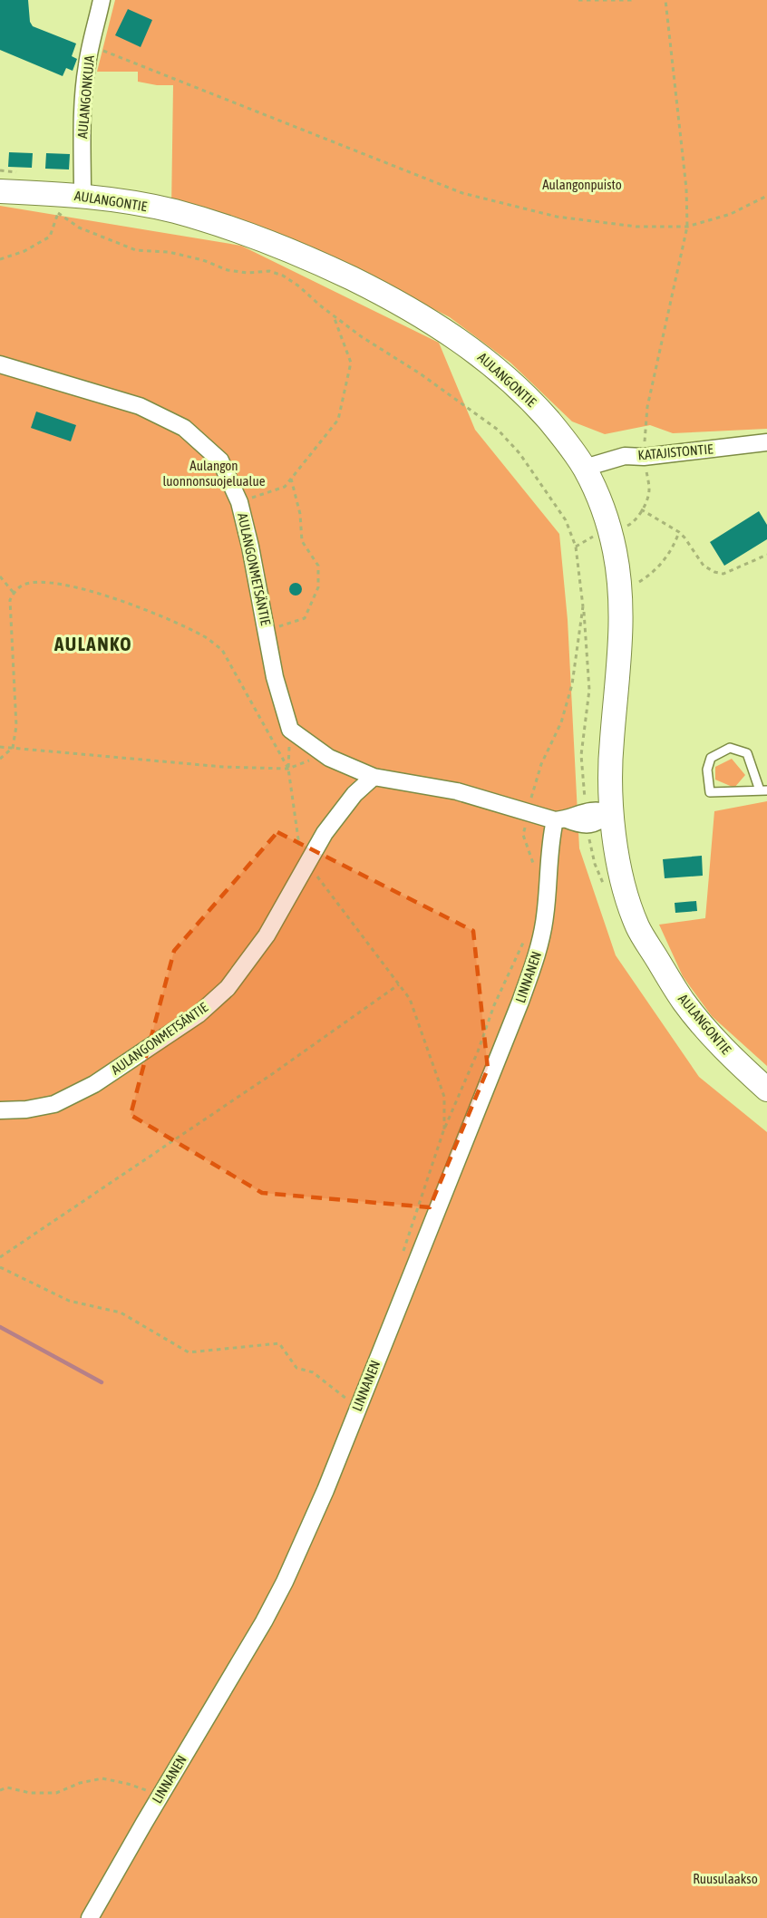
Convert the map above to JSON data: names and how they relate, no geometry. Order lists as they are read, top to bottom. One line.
{"streets":{"street":["AULANGONKUJA","AULANGONTIE","KATAJISTONTIE","AULANGONMETSÄNTIE","LINNANEN"]},"crossings":[["AULANGONKUJA","AULANGONTIE"],["AULANGONTIE","KATAJISTONTIE"],["AULANGONTIE","AULANGONMETSÄNTIE"],["AULANGONMETSÄNTIE","LINNANEN"]],"districts":["AULANKO"],"parks":["Aulangonpuisto","Aulangon luonnonsuojelualue","Ruusulaakso"]}
